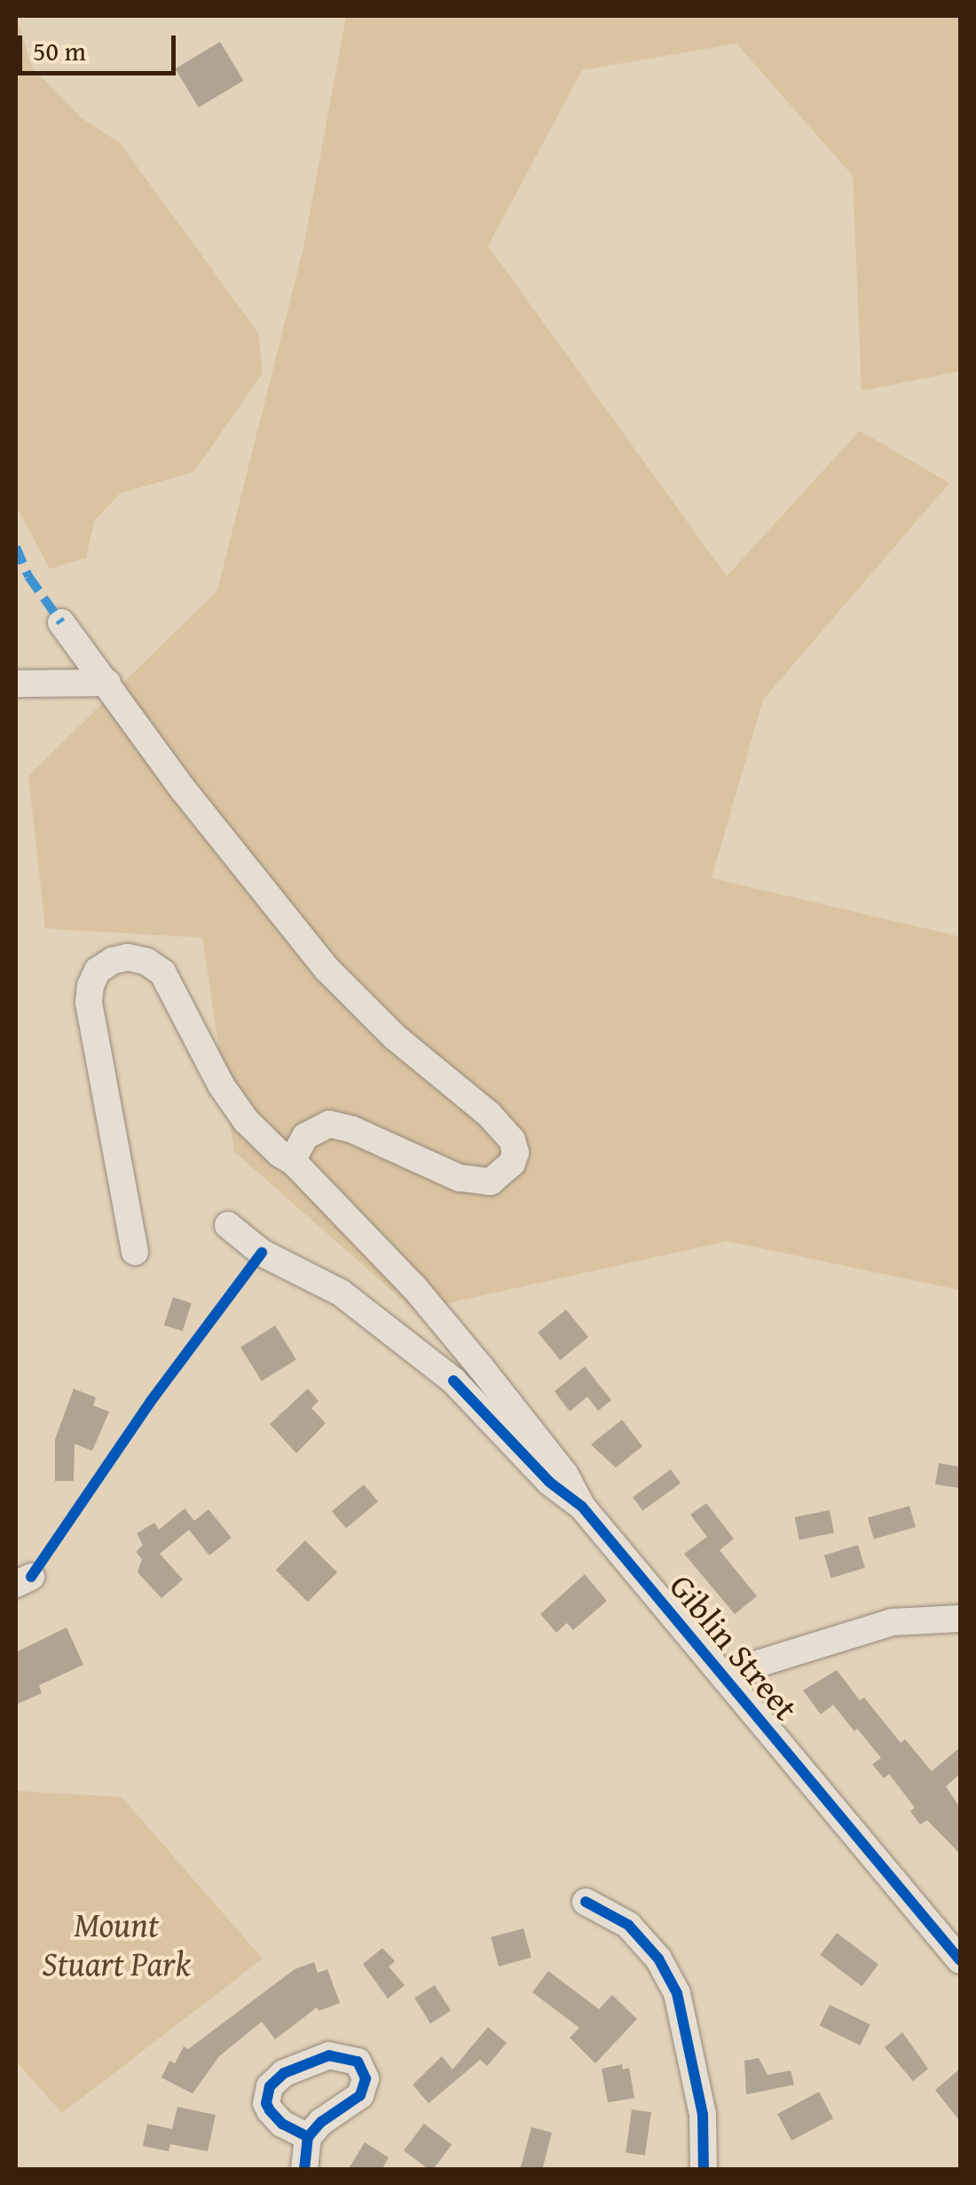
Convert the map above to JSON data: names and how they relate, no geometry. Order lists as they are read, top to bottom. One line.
{"streets":{"street":["Giblin Street"]},"parks":["Mount Stuart Park"],"scale_bar":"50 m"}
